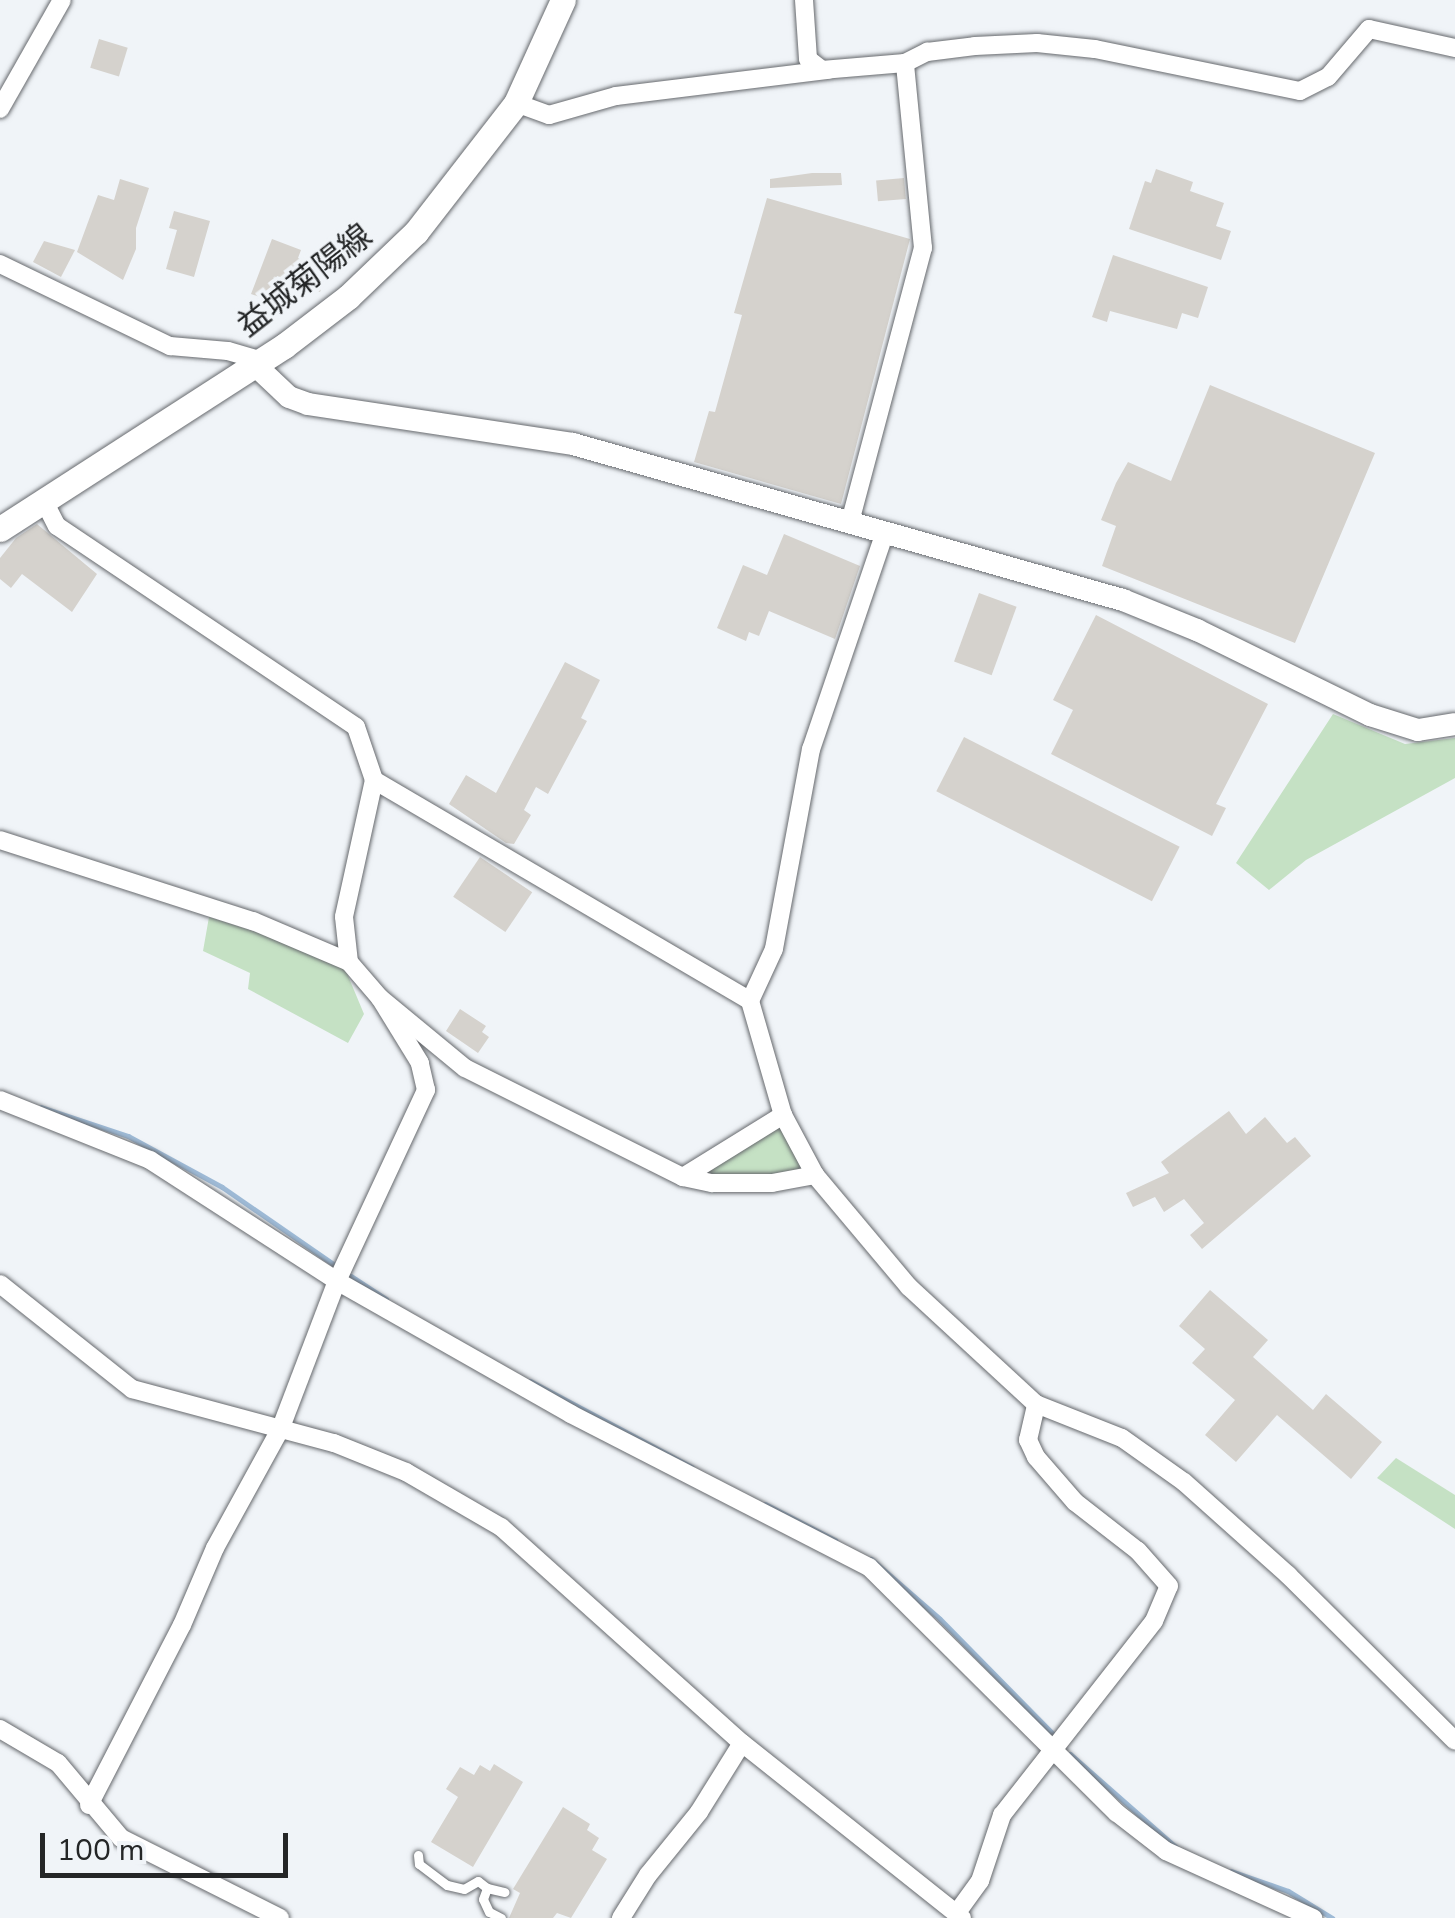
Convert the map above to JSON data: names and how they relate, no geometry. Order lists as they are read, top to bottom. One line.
{"streets":{"main road":["益城菊陽線"]},"scale_bar":"100 m"}
